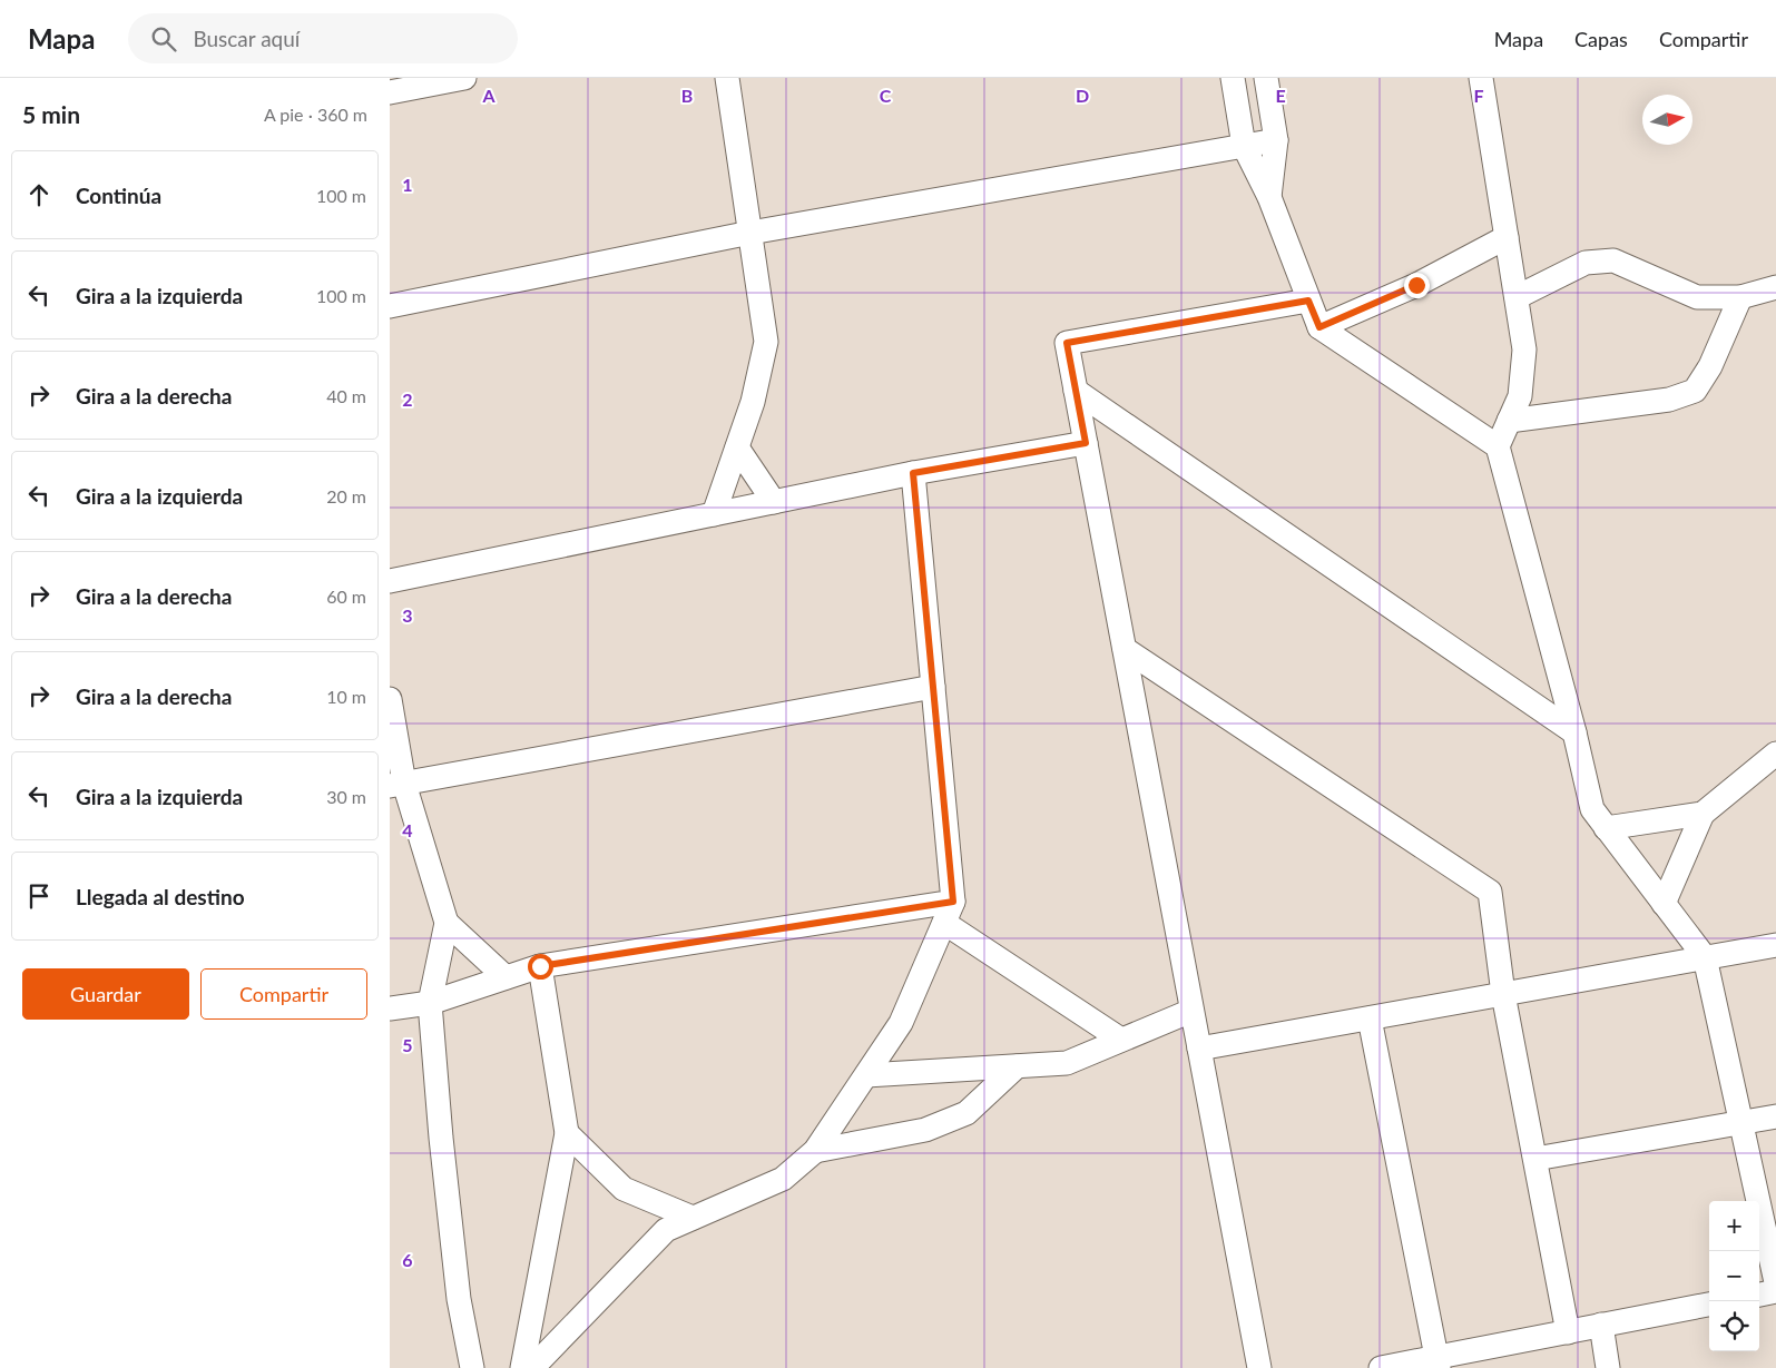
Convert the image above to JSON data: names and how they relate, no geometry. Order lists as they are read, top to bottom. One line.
{"north":"right","page":{"header":"Mapa","search":"Buscar aquí","nav":["Mapa","Capas","Compartir"],"heading":["5 min","A pie · 360 m"],"list":[["Continúa","100 m"],["Gira a la izquierda","100 m"],["Gira a la derecha","40 m"],["Gira a la izquierda","20 m"],["Gira a la derecha","60 m"],["Gira a la derecha","10 m"],["Gira a la izquierda","30 m"],"Llegada al destino"],"buttons":["Guardar","Compartir"],"map_buttons":["+","−"]},"grid":{"columns":["A","B","C","D","E","F"],"rows":["1","2","3","4","5","6"]}}
